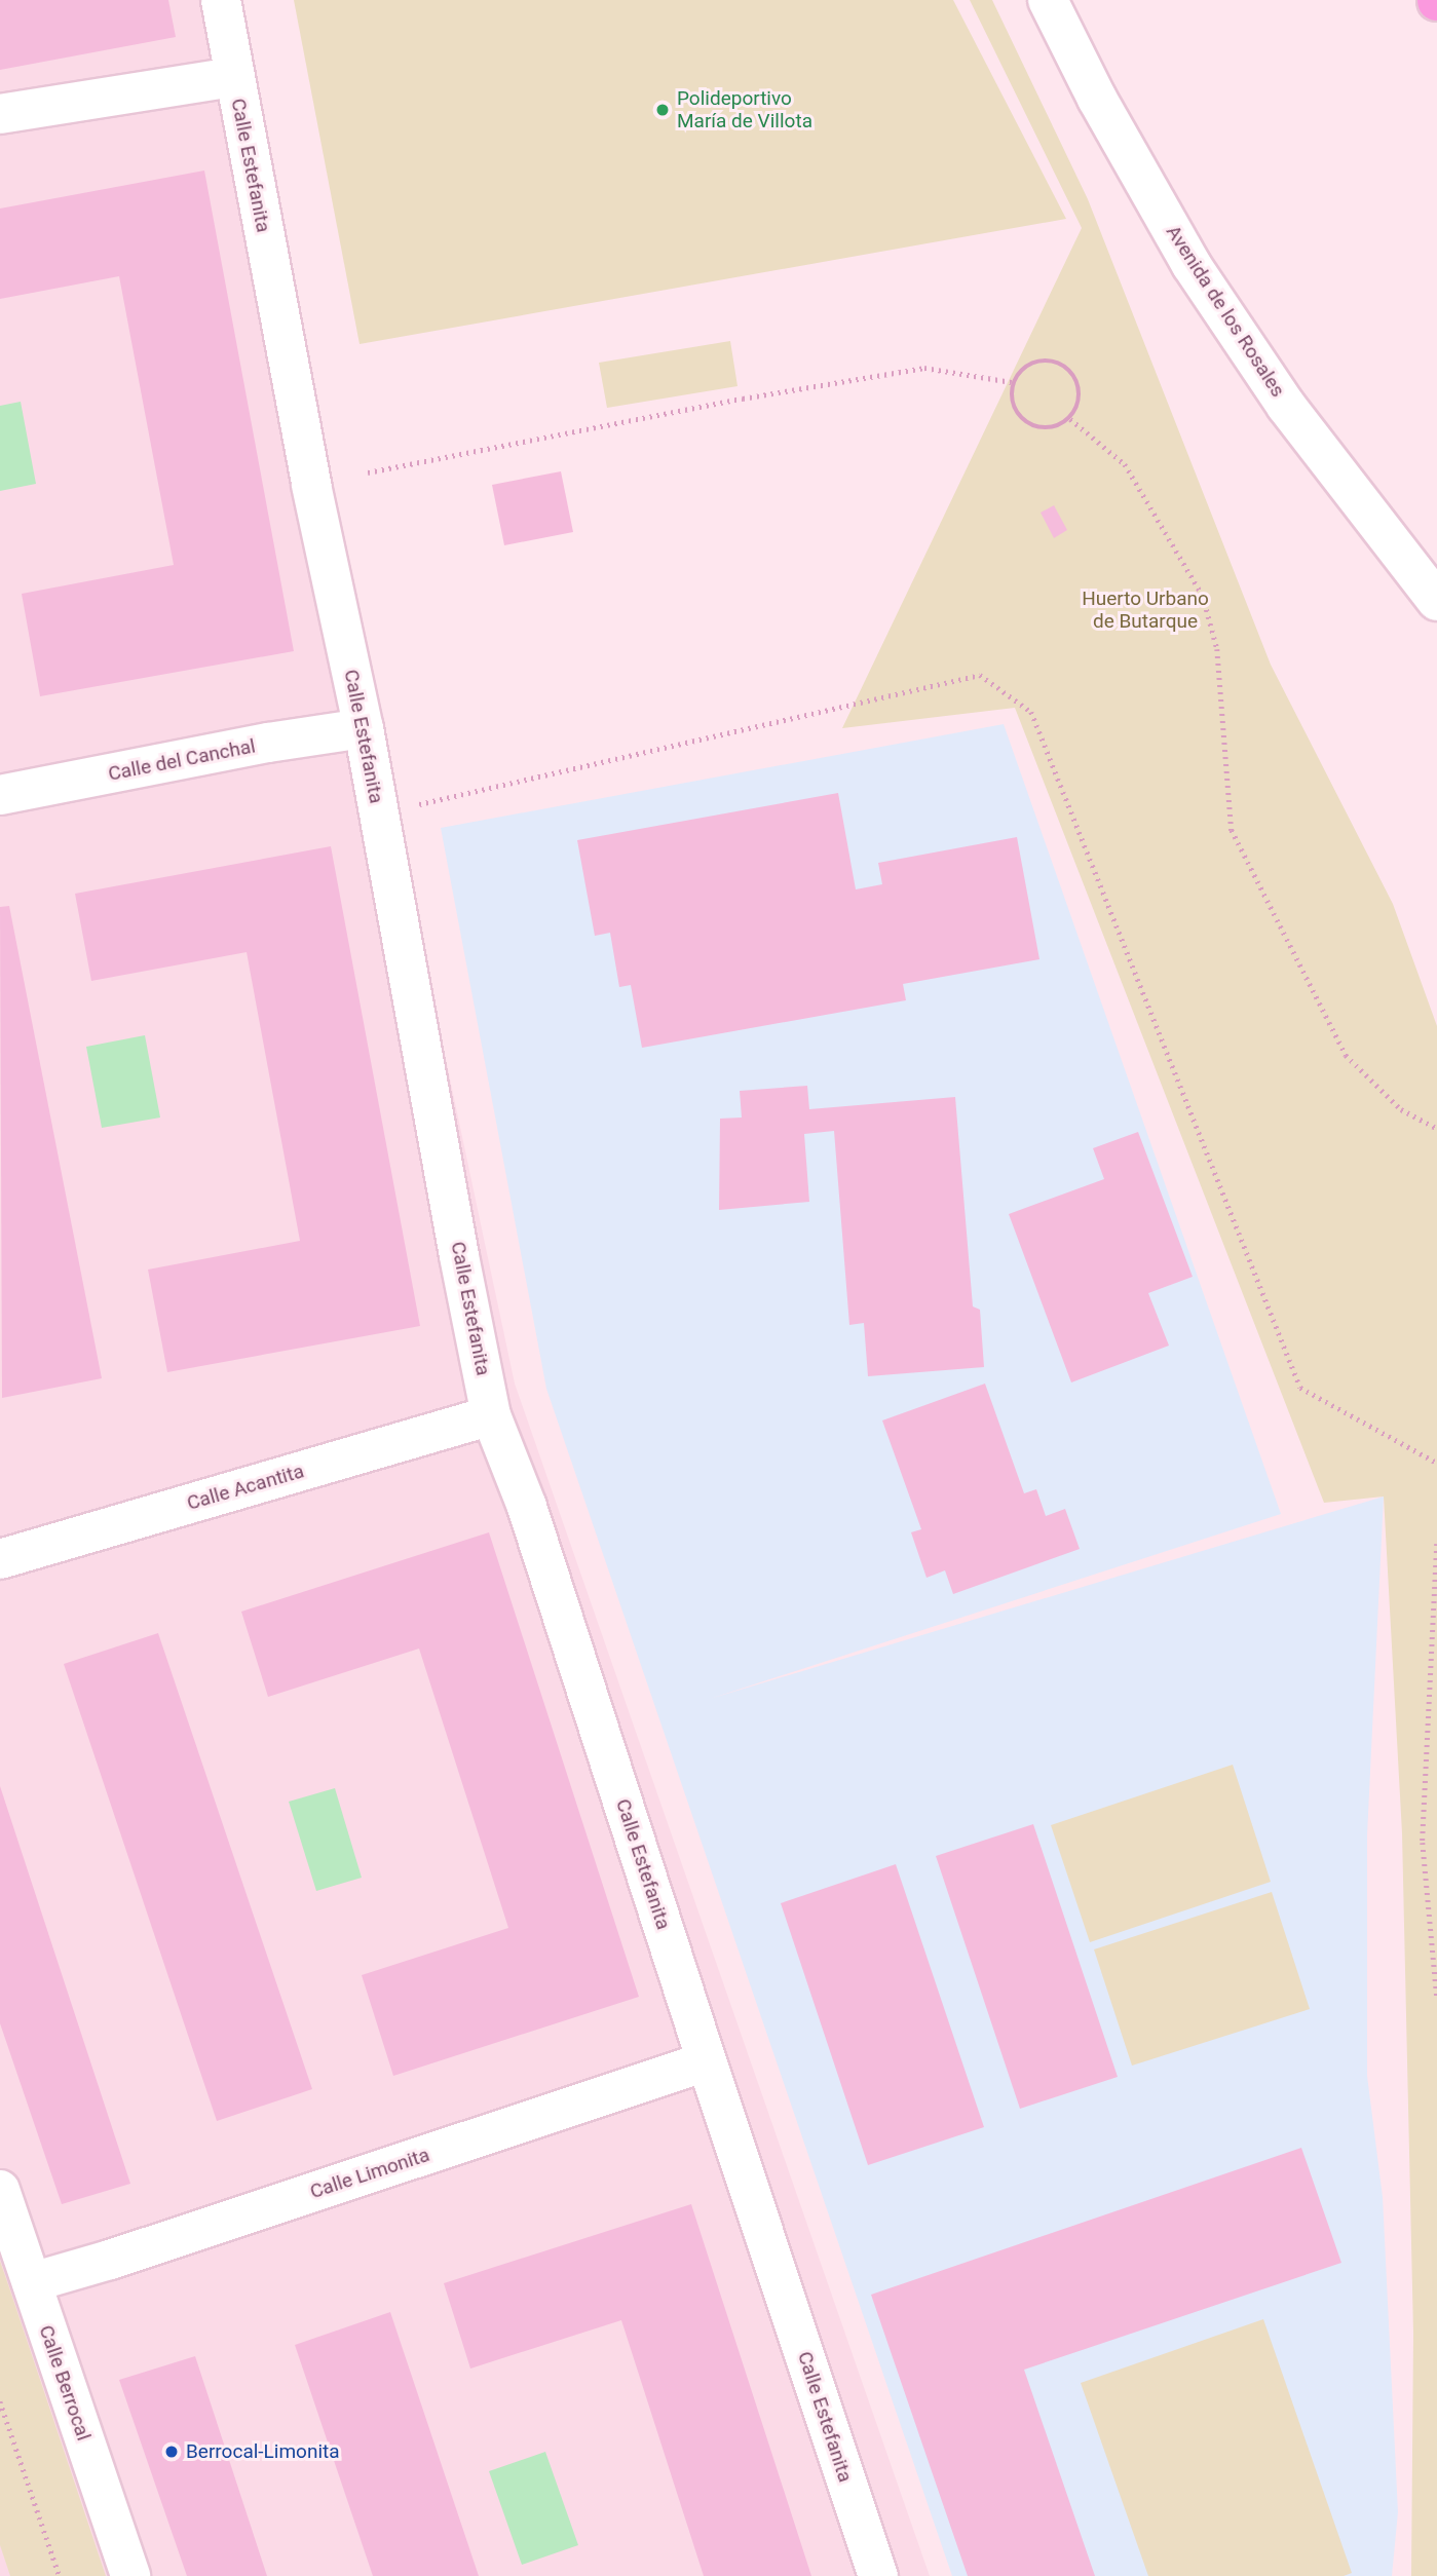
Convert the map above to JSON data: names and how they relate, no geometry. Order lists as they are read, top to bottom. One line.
{"streets":{"street":["Calle Estefanita","Avenida de los Rosales","Calle del Canchal","Calle Acantita","Calle Limonita","Calle Berrocal"]},"crossings":[["Calle Estefanita","Calle del Canchal"],["Calle Estefanita","Calle Acantita"],["Calle Estefanita","Calle Limonita"],["Calle Limonita","Calle Berrocal"]],"parks":["Huerto Urbano de Butarque"],"places":["Polideportivo María de Villota","Berrocal-Limonita"]}
